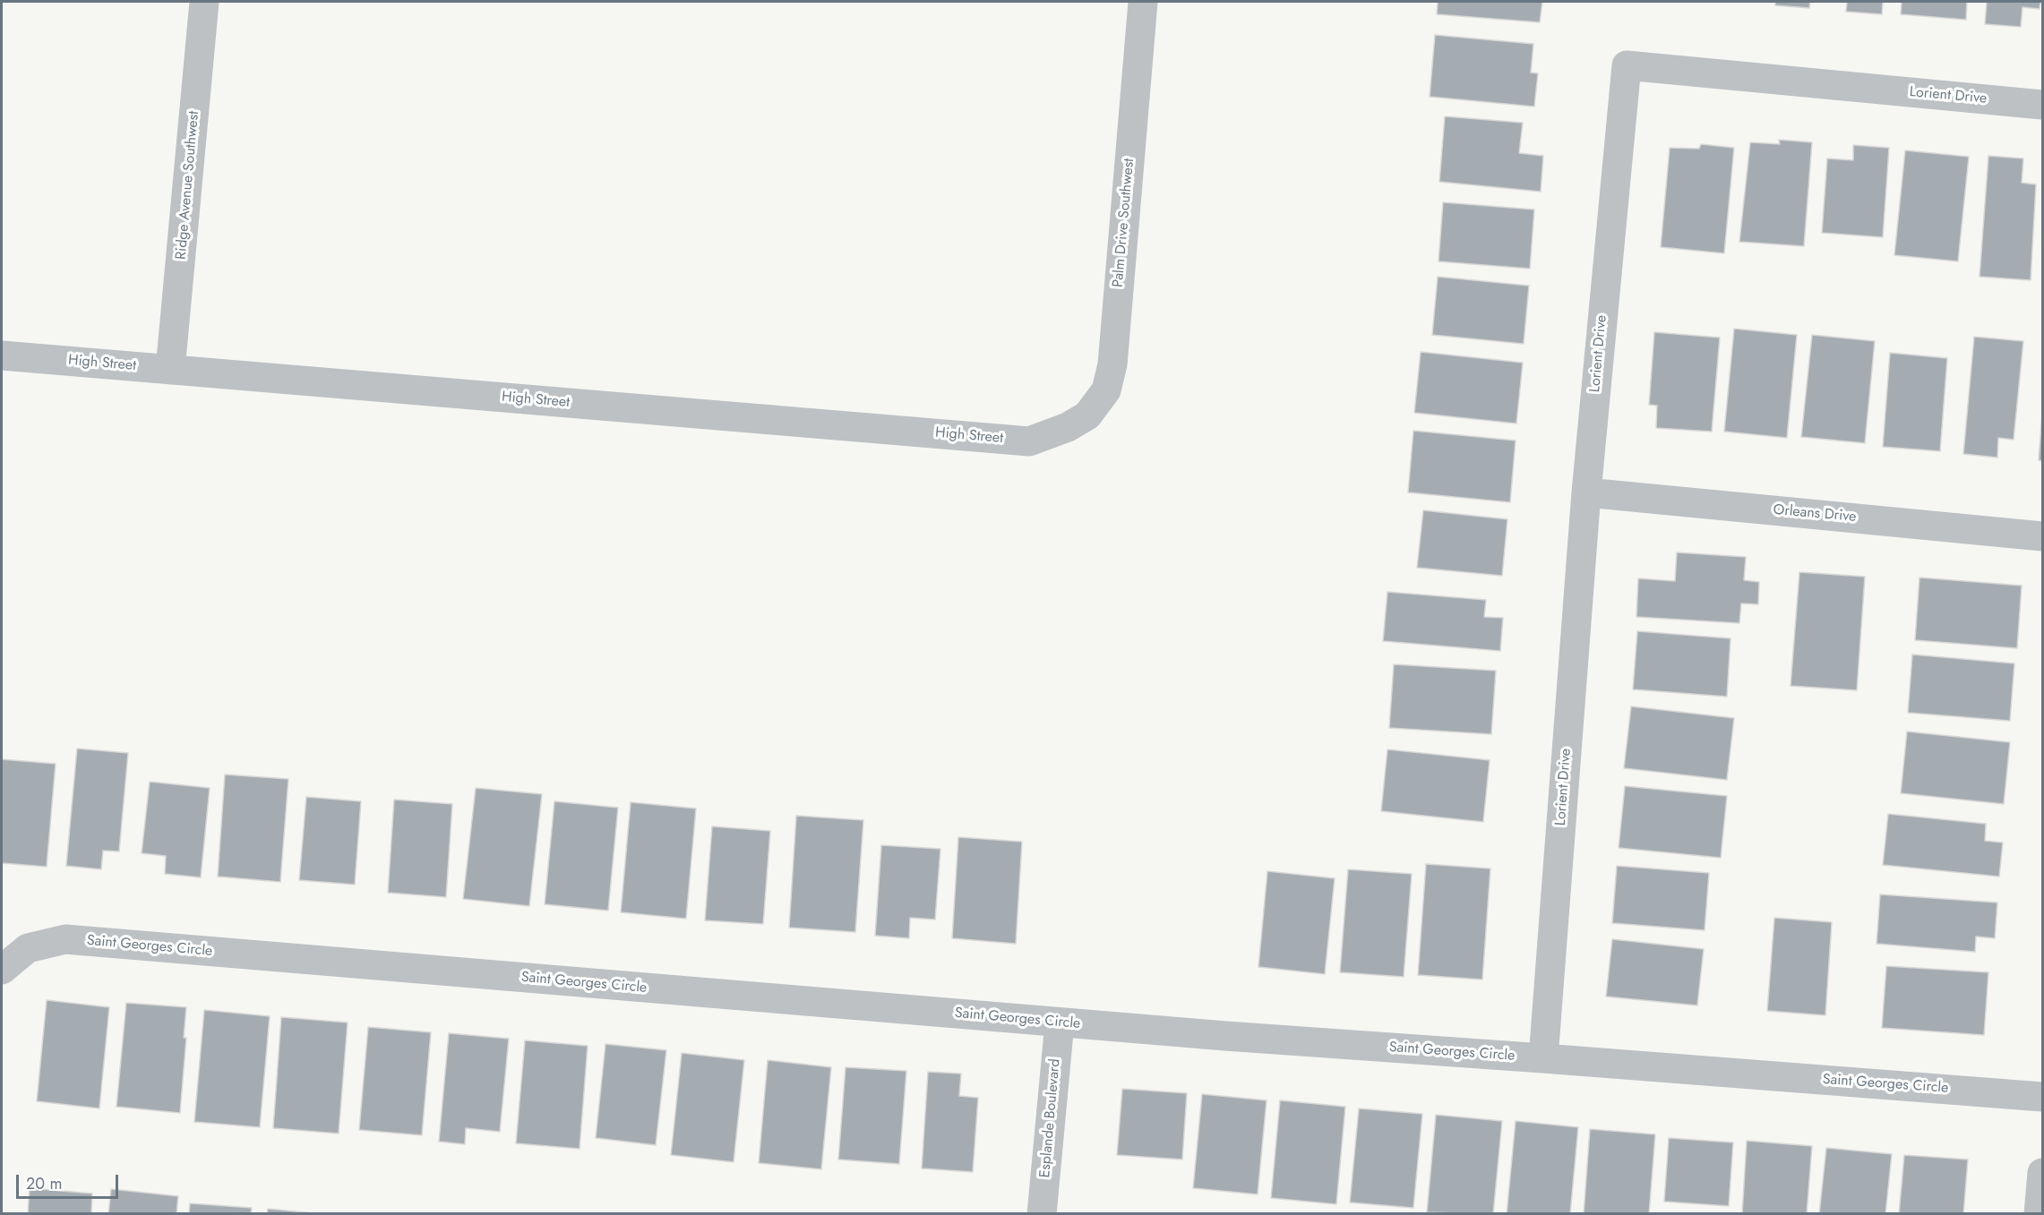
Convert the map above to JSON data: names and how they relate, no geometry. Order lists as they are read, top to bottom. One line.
{"streets":{"street":["Lorient Drive","Ridge Avenue Southwest","Palm Drive Southwest","High Street","Orleans Drive","Saint Georges Circle","Esplande Boulevard"]},"crossings":[["Lorient Drive","Orleans Drive"],["Lorient Drive","Saint Georges Circle"],["Ridge Avenue Southwest","High Street"],["Palm Drive Southwest","High Street"],["Saint Georges Circle","Esplande Boulevard"]],"scale_bar":"20 m"}
